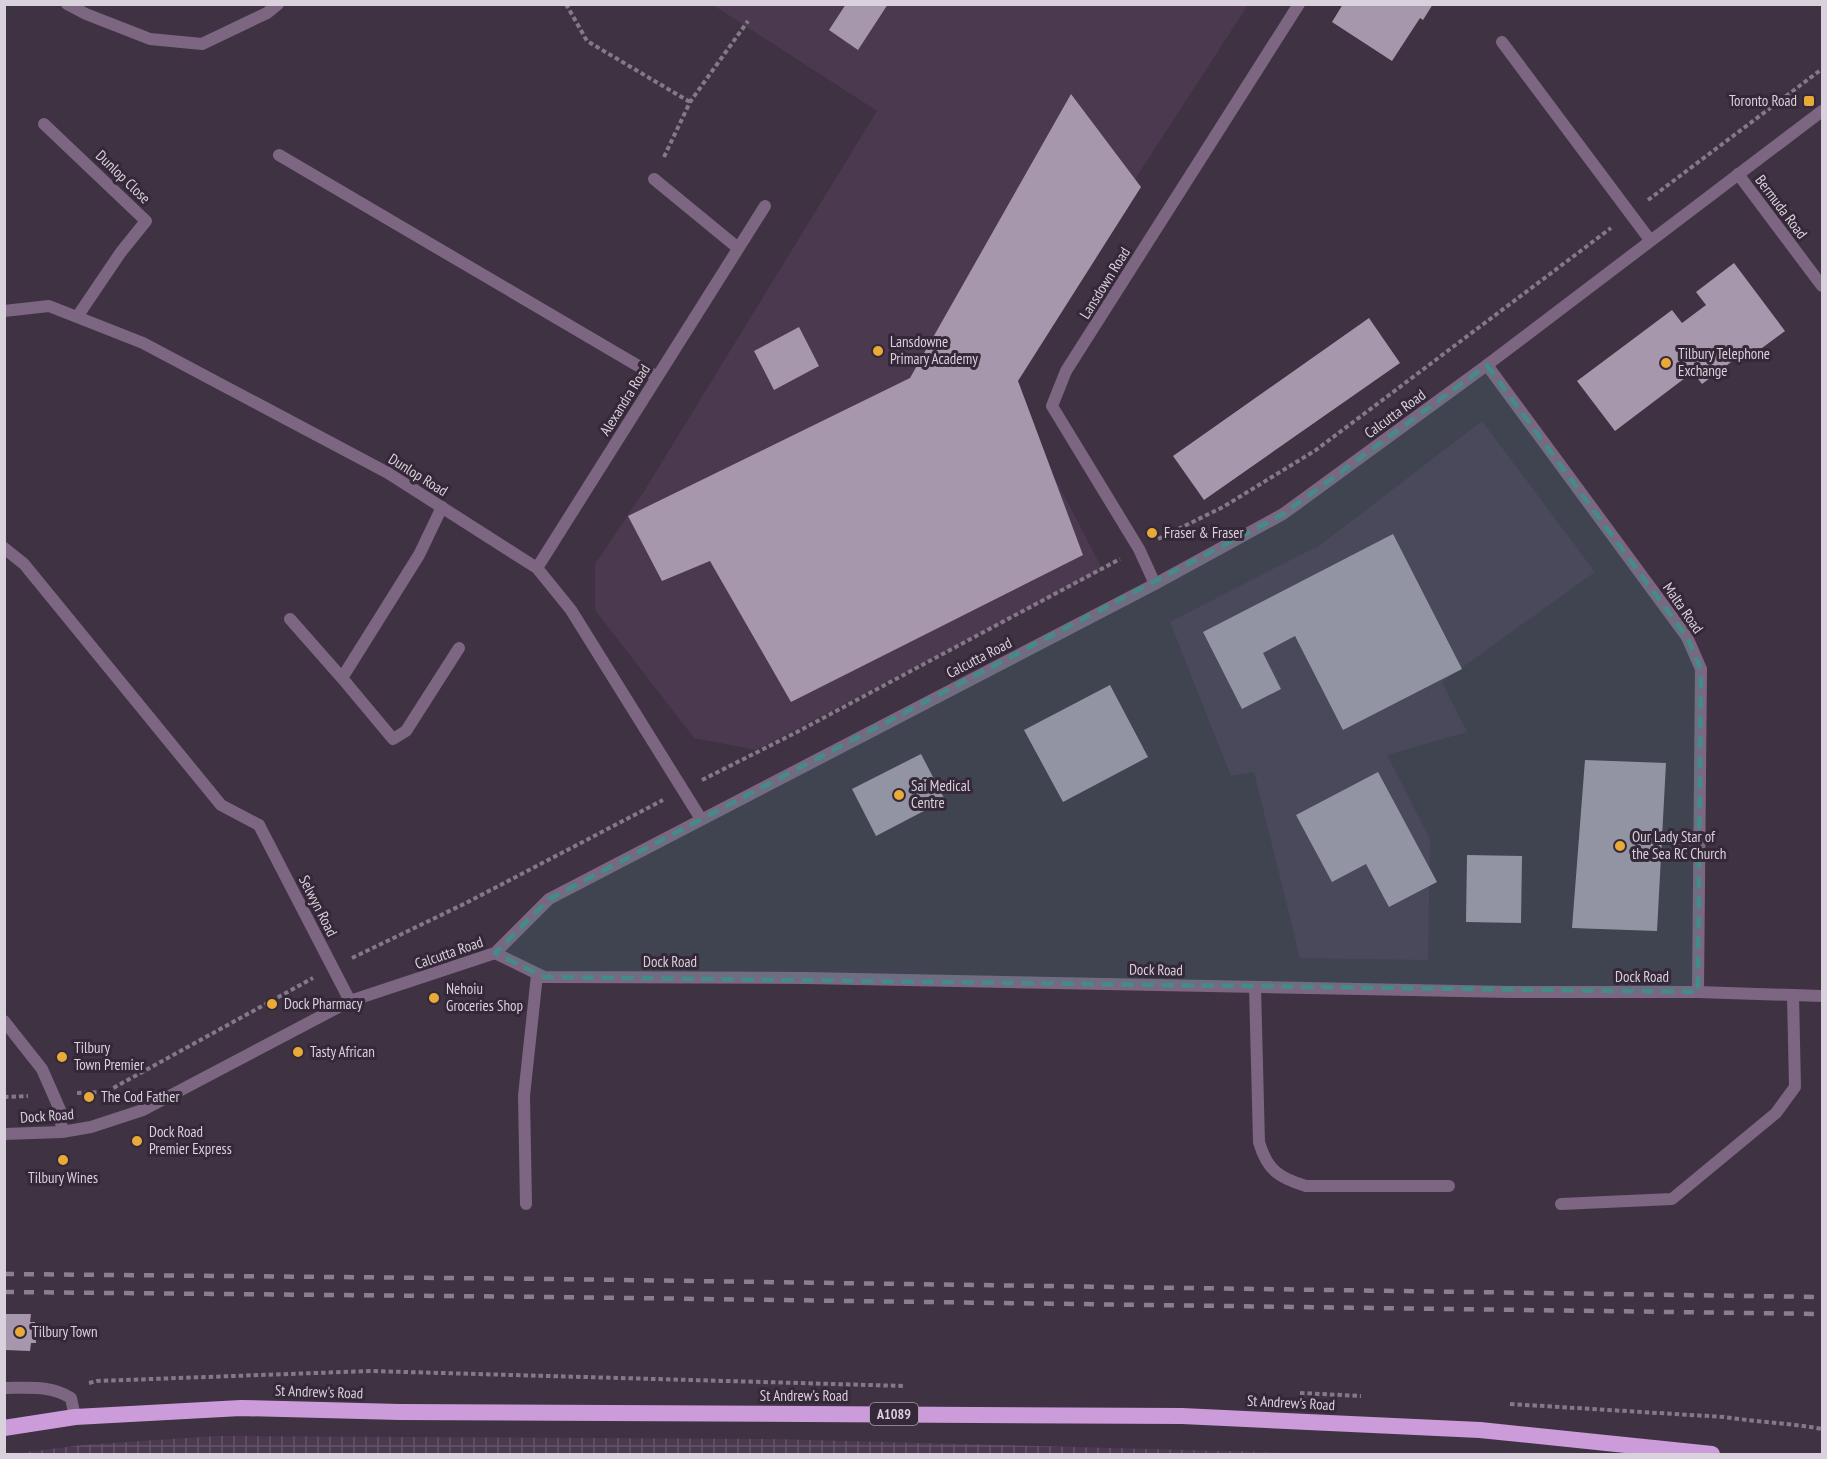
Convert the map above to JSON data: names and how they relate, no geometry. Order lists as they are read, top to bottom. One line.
{"streets":{"highway":["St Andrew's Road","A1089"],"street":["Dunlop Close","Bermuda Road","Lansdown Road","Alexandra Road","Calcutta Road","Dunlop Road","Malta Road","Selwyn Road","Dock Road"]},"crossings":[["Dunlop Close","Dunlop Road"],["Bermuda Road","Calcutta Road"],["Lansdown Road","Calcutta Road"],["Alexandra Road","Dunlop Road"],["Calcutta Road","Dunlop Road"],["Calcutta Road","Malta Road"],["Calcutta Road","Selwyn Road"],["Calcutta Road","Dock Road"],["Malta Road","Dock Road"]],"places":{"transit":["Toronto Road"],"other":["Lansdowne Primary Academy","Tilbury Telephone Exchange","Fraser & Fraser","Sai Medical Centre","Our Lady Star of the Sea RC Church","Nehoiu Groceries Shop","Dock Pharmacy","Tasty African","Tilbury Town Premier","The Cod Father","Dock Road Premier Express","Tilbury Wines","Tilbury Town"]}}
